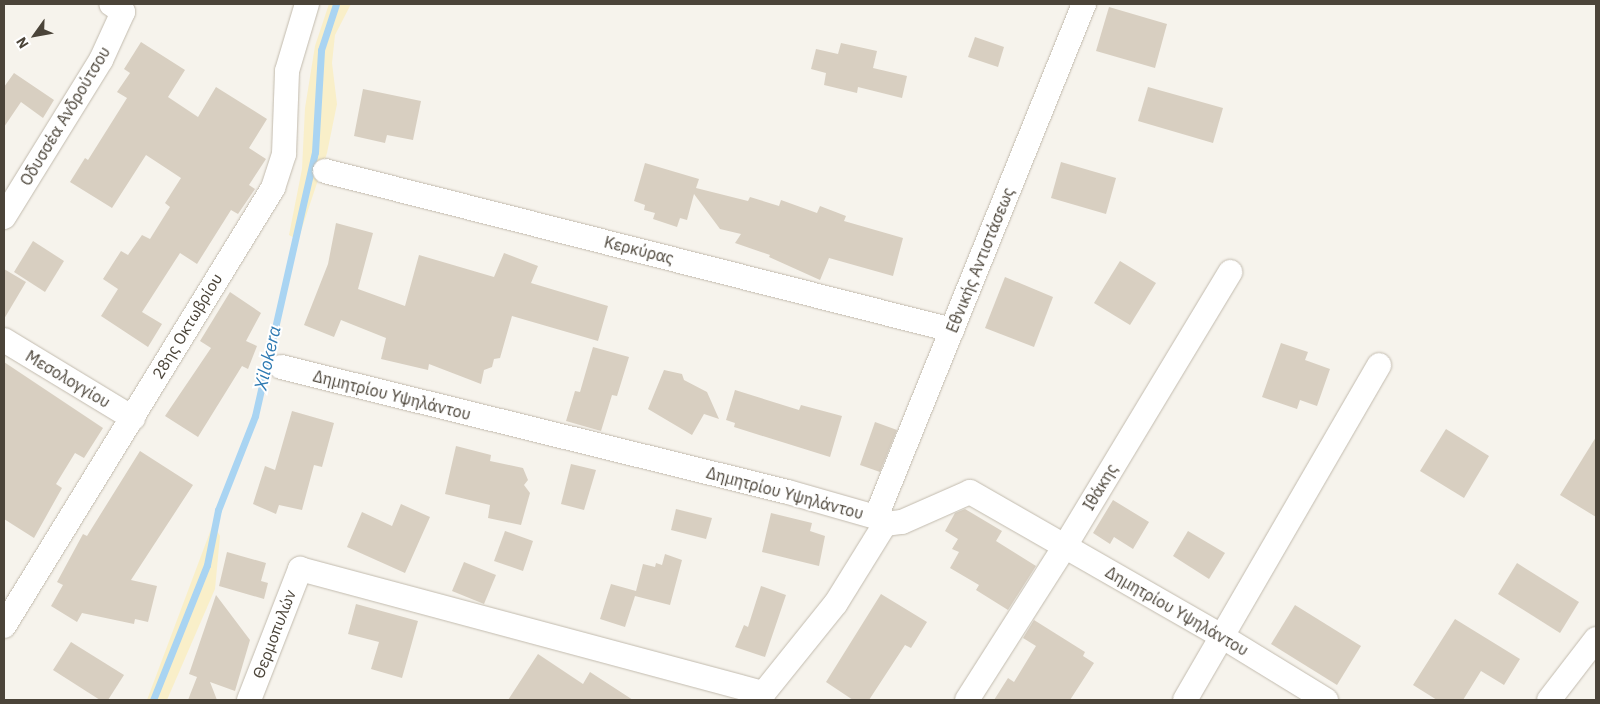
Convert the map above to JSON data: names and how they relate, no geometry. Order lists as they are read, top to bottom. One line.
{"streets":{"street":["Οδυσσέα Ανδρούτσου","Κερκύρας","Εθνικής Αντιστάσεως","28ης Οκτωβρίου","Μεσολογγίου","Δημητρίου Υψηλάντου","Ιθάκης","Θερμοπυλών"]},"crossings":[["Κερκύρας","Εθνικής Αντιστάσεως"],["Εθνικής Αντιστάσεως","Δημητρίου Υψηλάντου"],["Εθνικής Αντιστάσεως","Θερμοπυλών"],["28ης Οκτωβρίου","Μεσολογγίου"],["Δημητρίου Υψηλάντου","Ιθάκης"]],"water":["Xilokera"],"north":"bottom left"}
